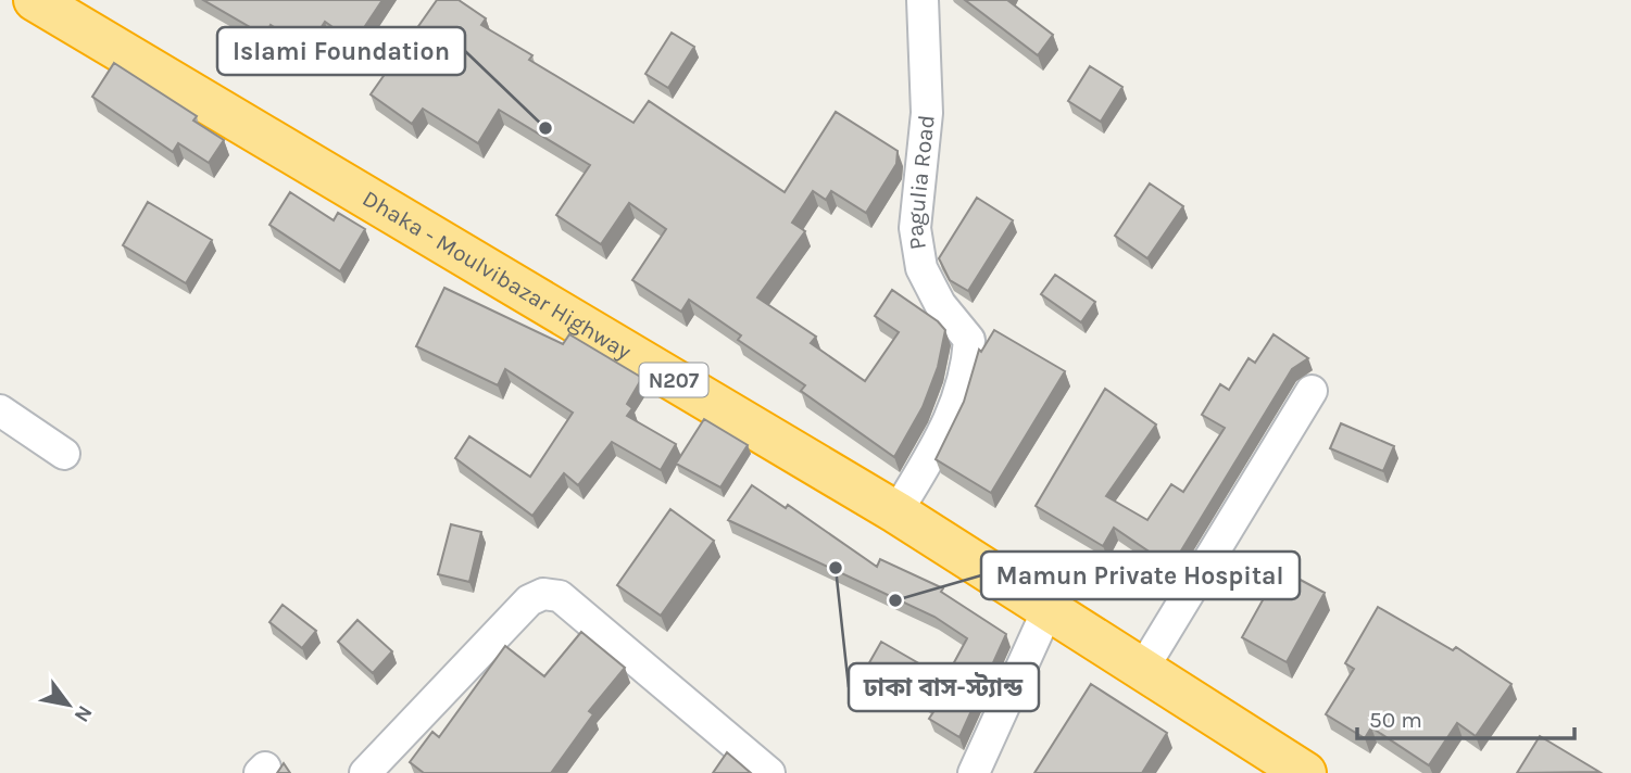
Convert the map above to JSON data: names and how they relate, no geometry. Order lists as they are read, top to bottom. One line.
{"streets":{"highway":["Dhaka - Moulvibazar Highway","N207"],"street":["Pagulia Road"]},"crossings":[["Pagulia Road","Dhaka - Moulvibazar Highway"]],"places":["Islami Foundation","ঢাকা বাস-স্ট্যান্ড","Mamun Private Hospital"],"scale_bar":"50 m","north":"bottom right"}
